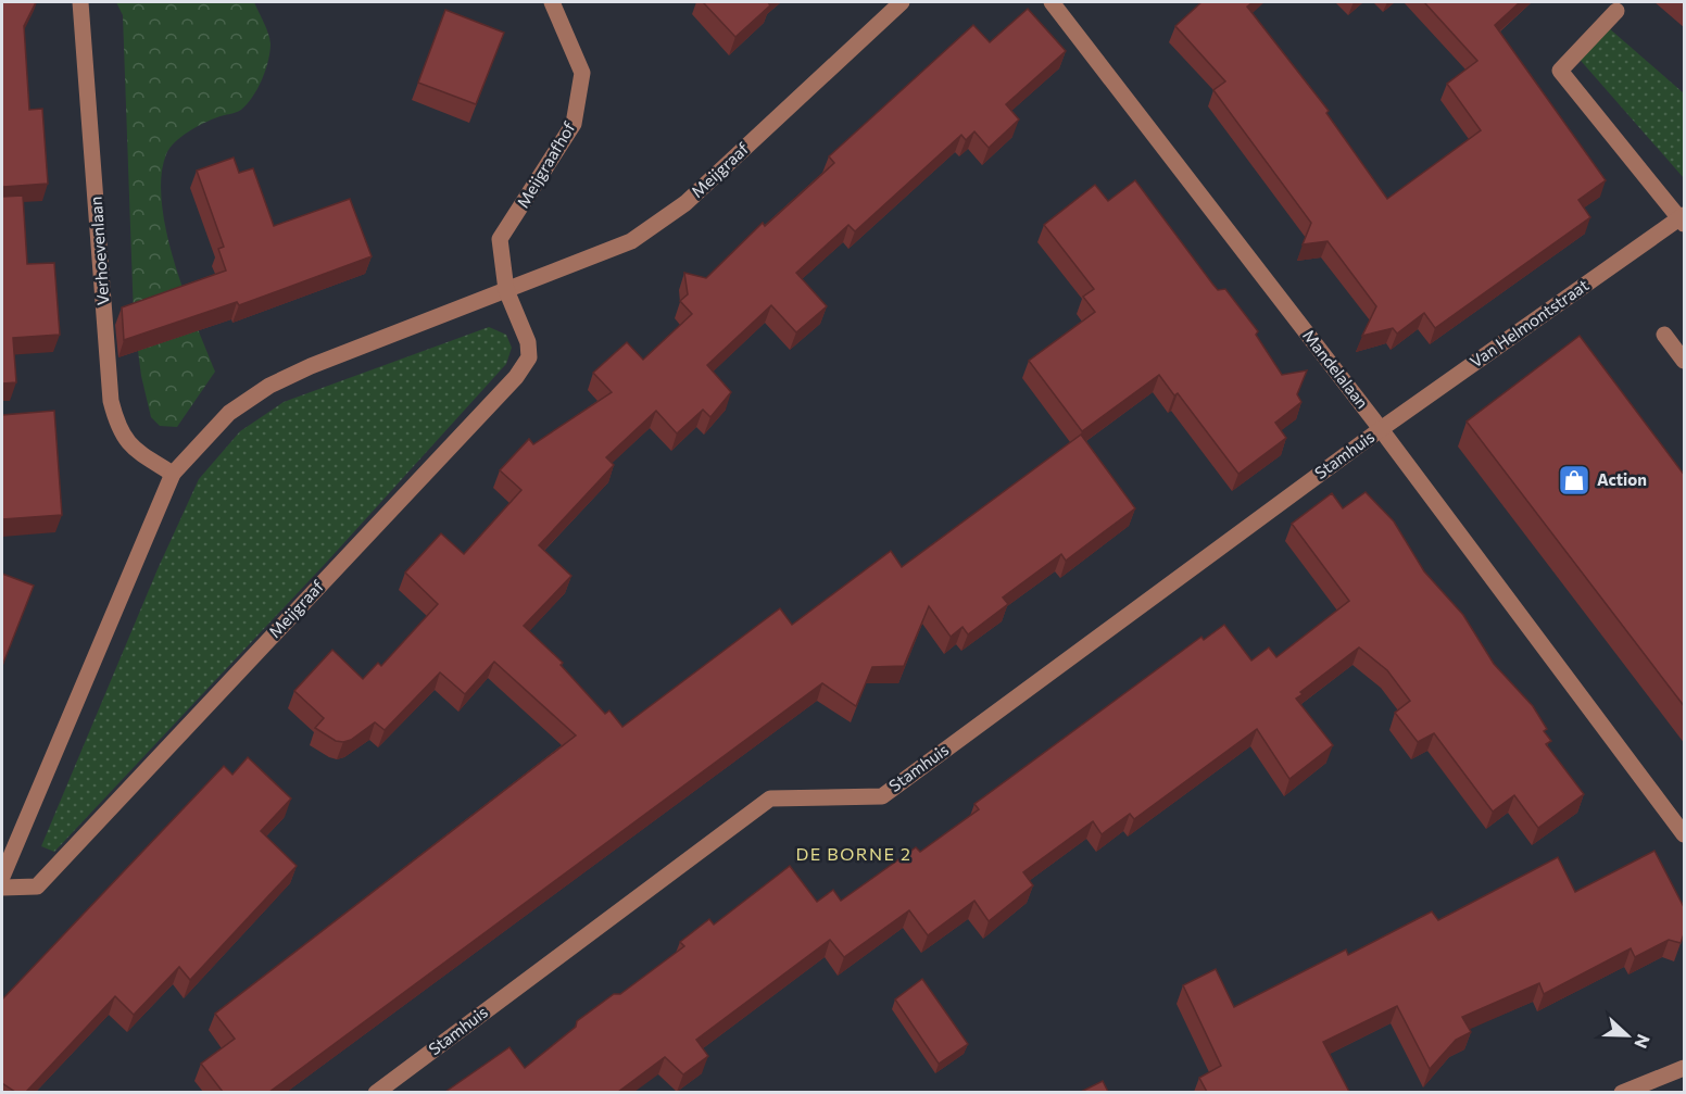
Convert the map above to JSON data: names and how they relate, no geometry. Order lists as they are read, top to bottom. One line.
{"streets":{"street":["Meijgraafhof","Meijgraaf","Verhoevenlaan","Van Helmontstraat","Mandelalaan","Stamhuis"]},"crossings":[["Meijgraafhof","Meijgraaf"],["Meijgraaf","Verhoevenlaan"],["Van Helmontstraat","Mandelalaan"],["Van Helmontstraat","Stamhuis"],["Mandelalaan","Stamhuis"]],"districts":["DE BORNE 2"],"places":{"shop":["Action"]},"north":"right"}
